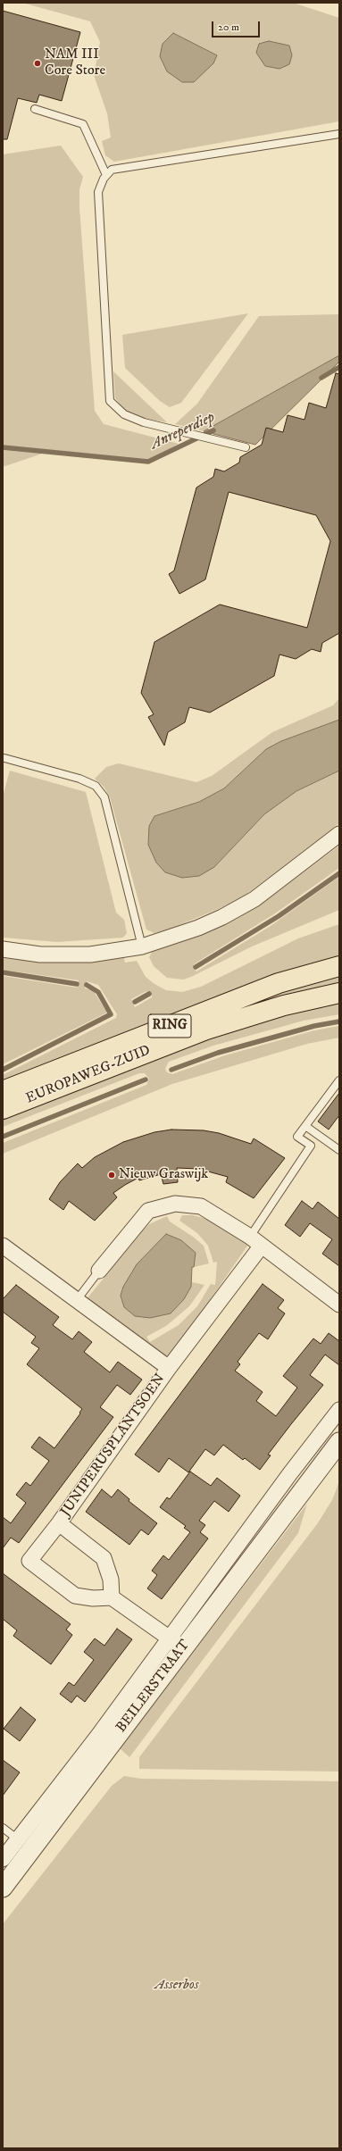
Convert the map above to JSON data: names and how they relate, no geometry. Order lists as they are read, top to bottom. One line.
{"streets":{"main road":["RING","EUROPAWEG-ZUID"],"street":["JUNIPERUSPLANTSOEN","BEILERSTRAAT"]},"water":["Anreperdiep"],"parks":["Asserbos"],"places":["NAM III Core Store","Nieuw Graswijk"],"scale_bar":"20 m"}
